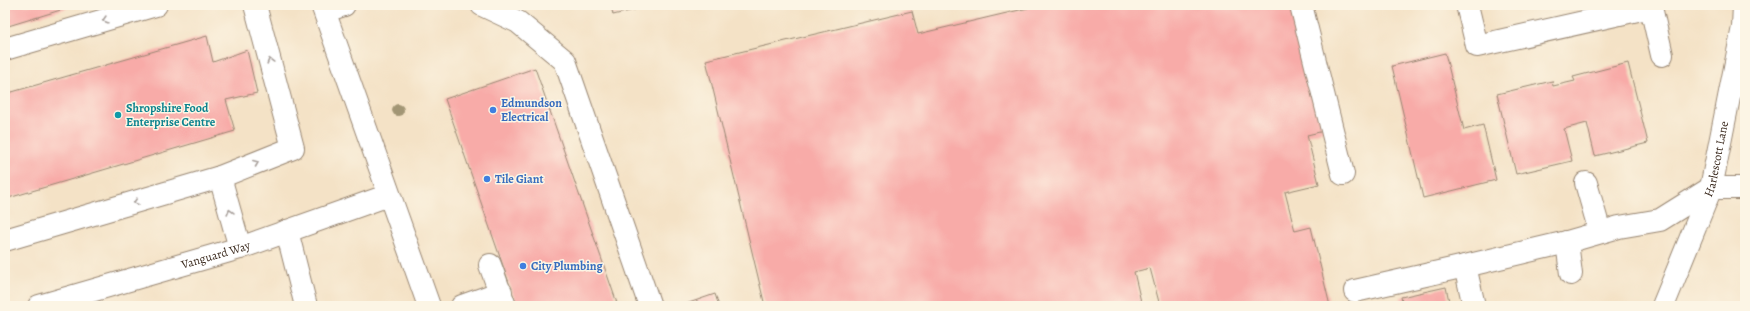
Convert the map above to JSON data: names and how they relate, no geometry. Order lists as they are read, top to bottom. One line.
{"streets":{"street":["Harlescott Lane","Vanguard Way"]},"places":["Edmundson Electrical","Shropshire Food Enterprise Centre","Tile Giant","City Plumbing"]}
